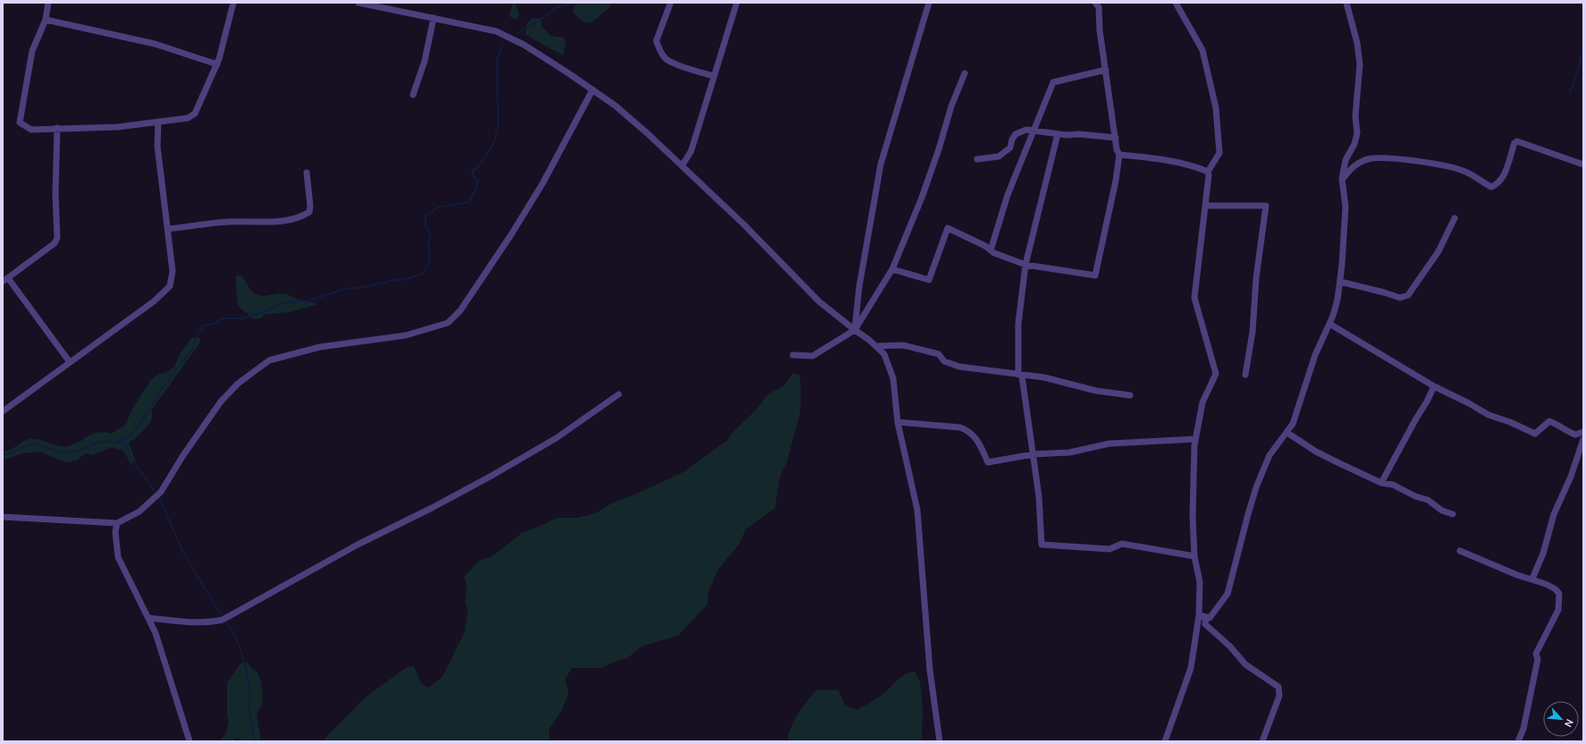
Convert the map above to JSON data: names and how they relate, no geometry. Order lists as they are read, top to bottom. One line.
{"north":"bottom right"}
